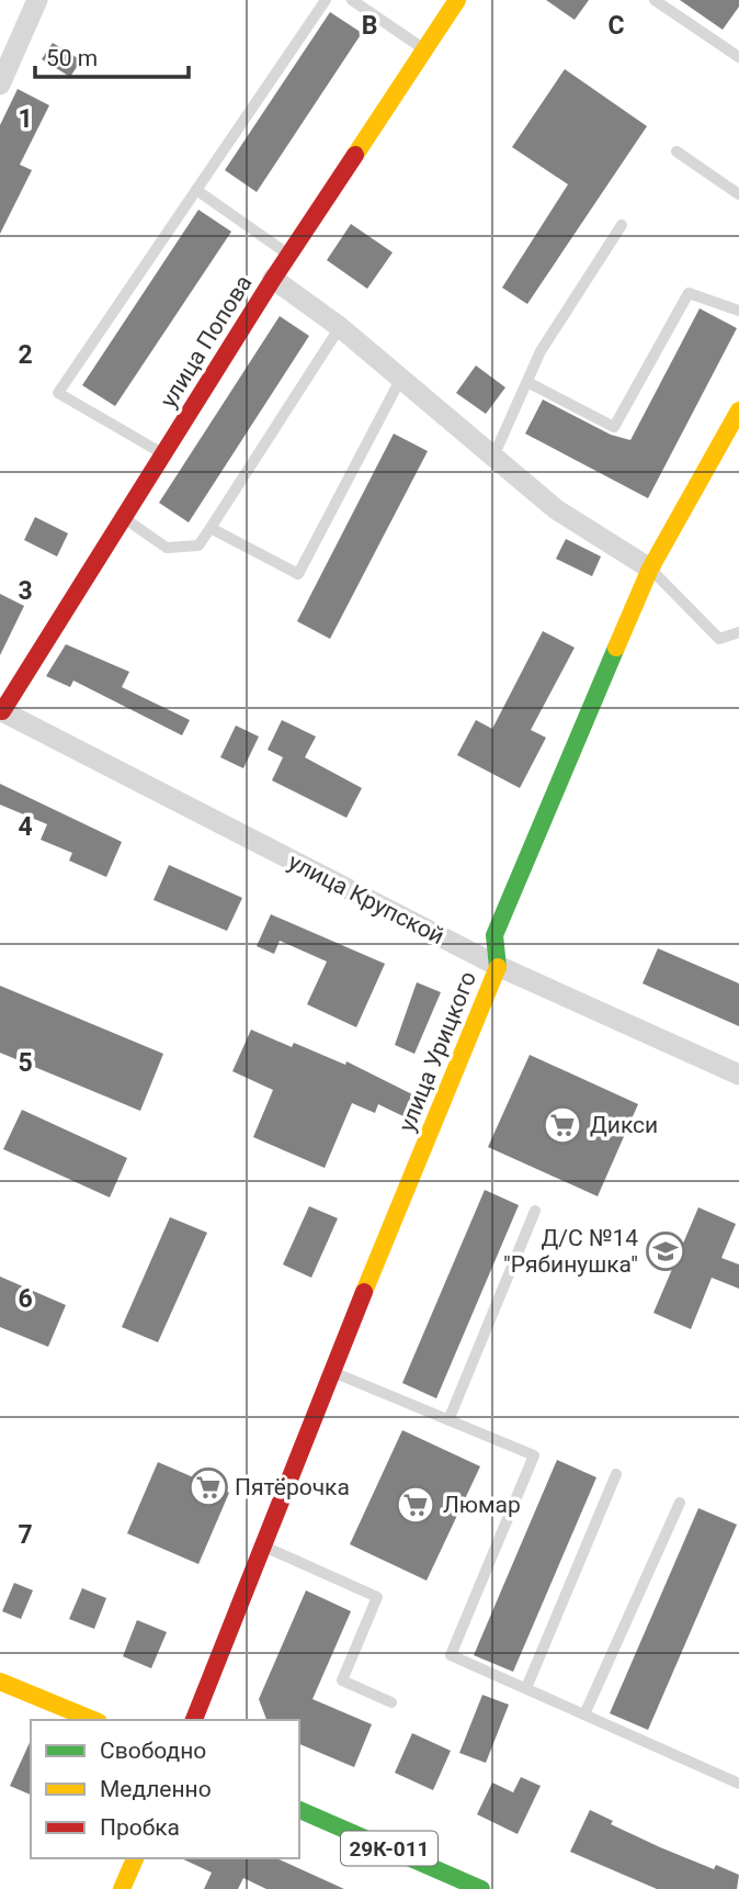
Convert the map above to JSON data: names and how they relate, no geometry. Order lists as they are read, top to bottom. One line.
{"streets":{"street":["улица Попова","улица Крупской","улица Урицкого","29К-011"]},"crossings":[["улица Попова","улица Крупской"],["улица Крупской","улица Урицкого"]],"places":{"supermarket":["Дикси","Пятёрочка","Люмар"],"school or university":["Д/С №14 \"Рябинушка\""]},"legend":["Свободно","Медленно","Пробка"],"scale_bar":"50 m","grid":{"columns":["B","C"],"rows":["1","2","3","4","5","6","7"]}}
